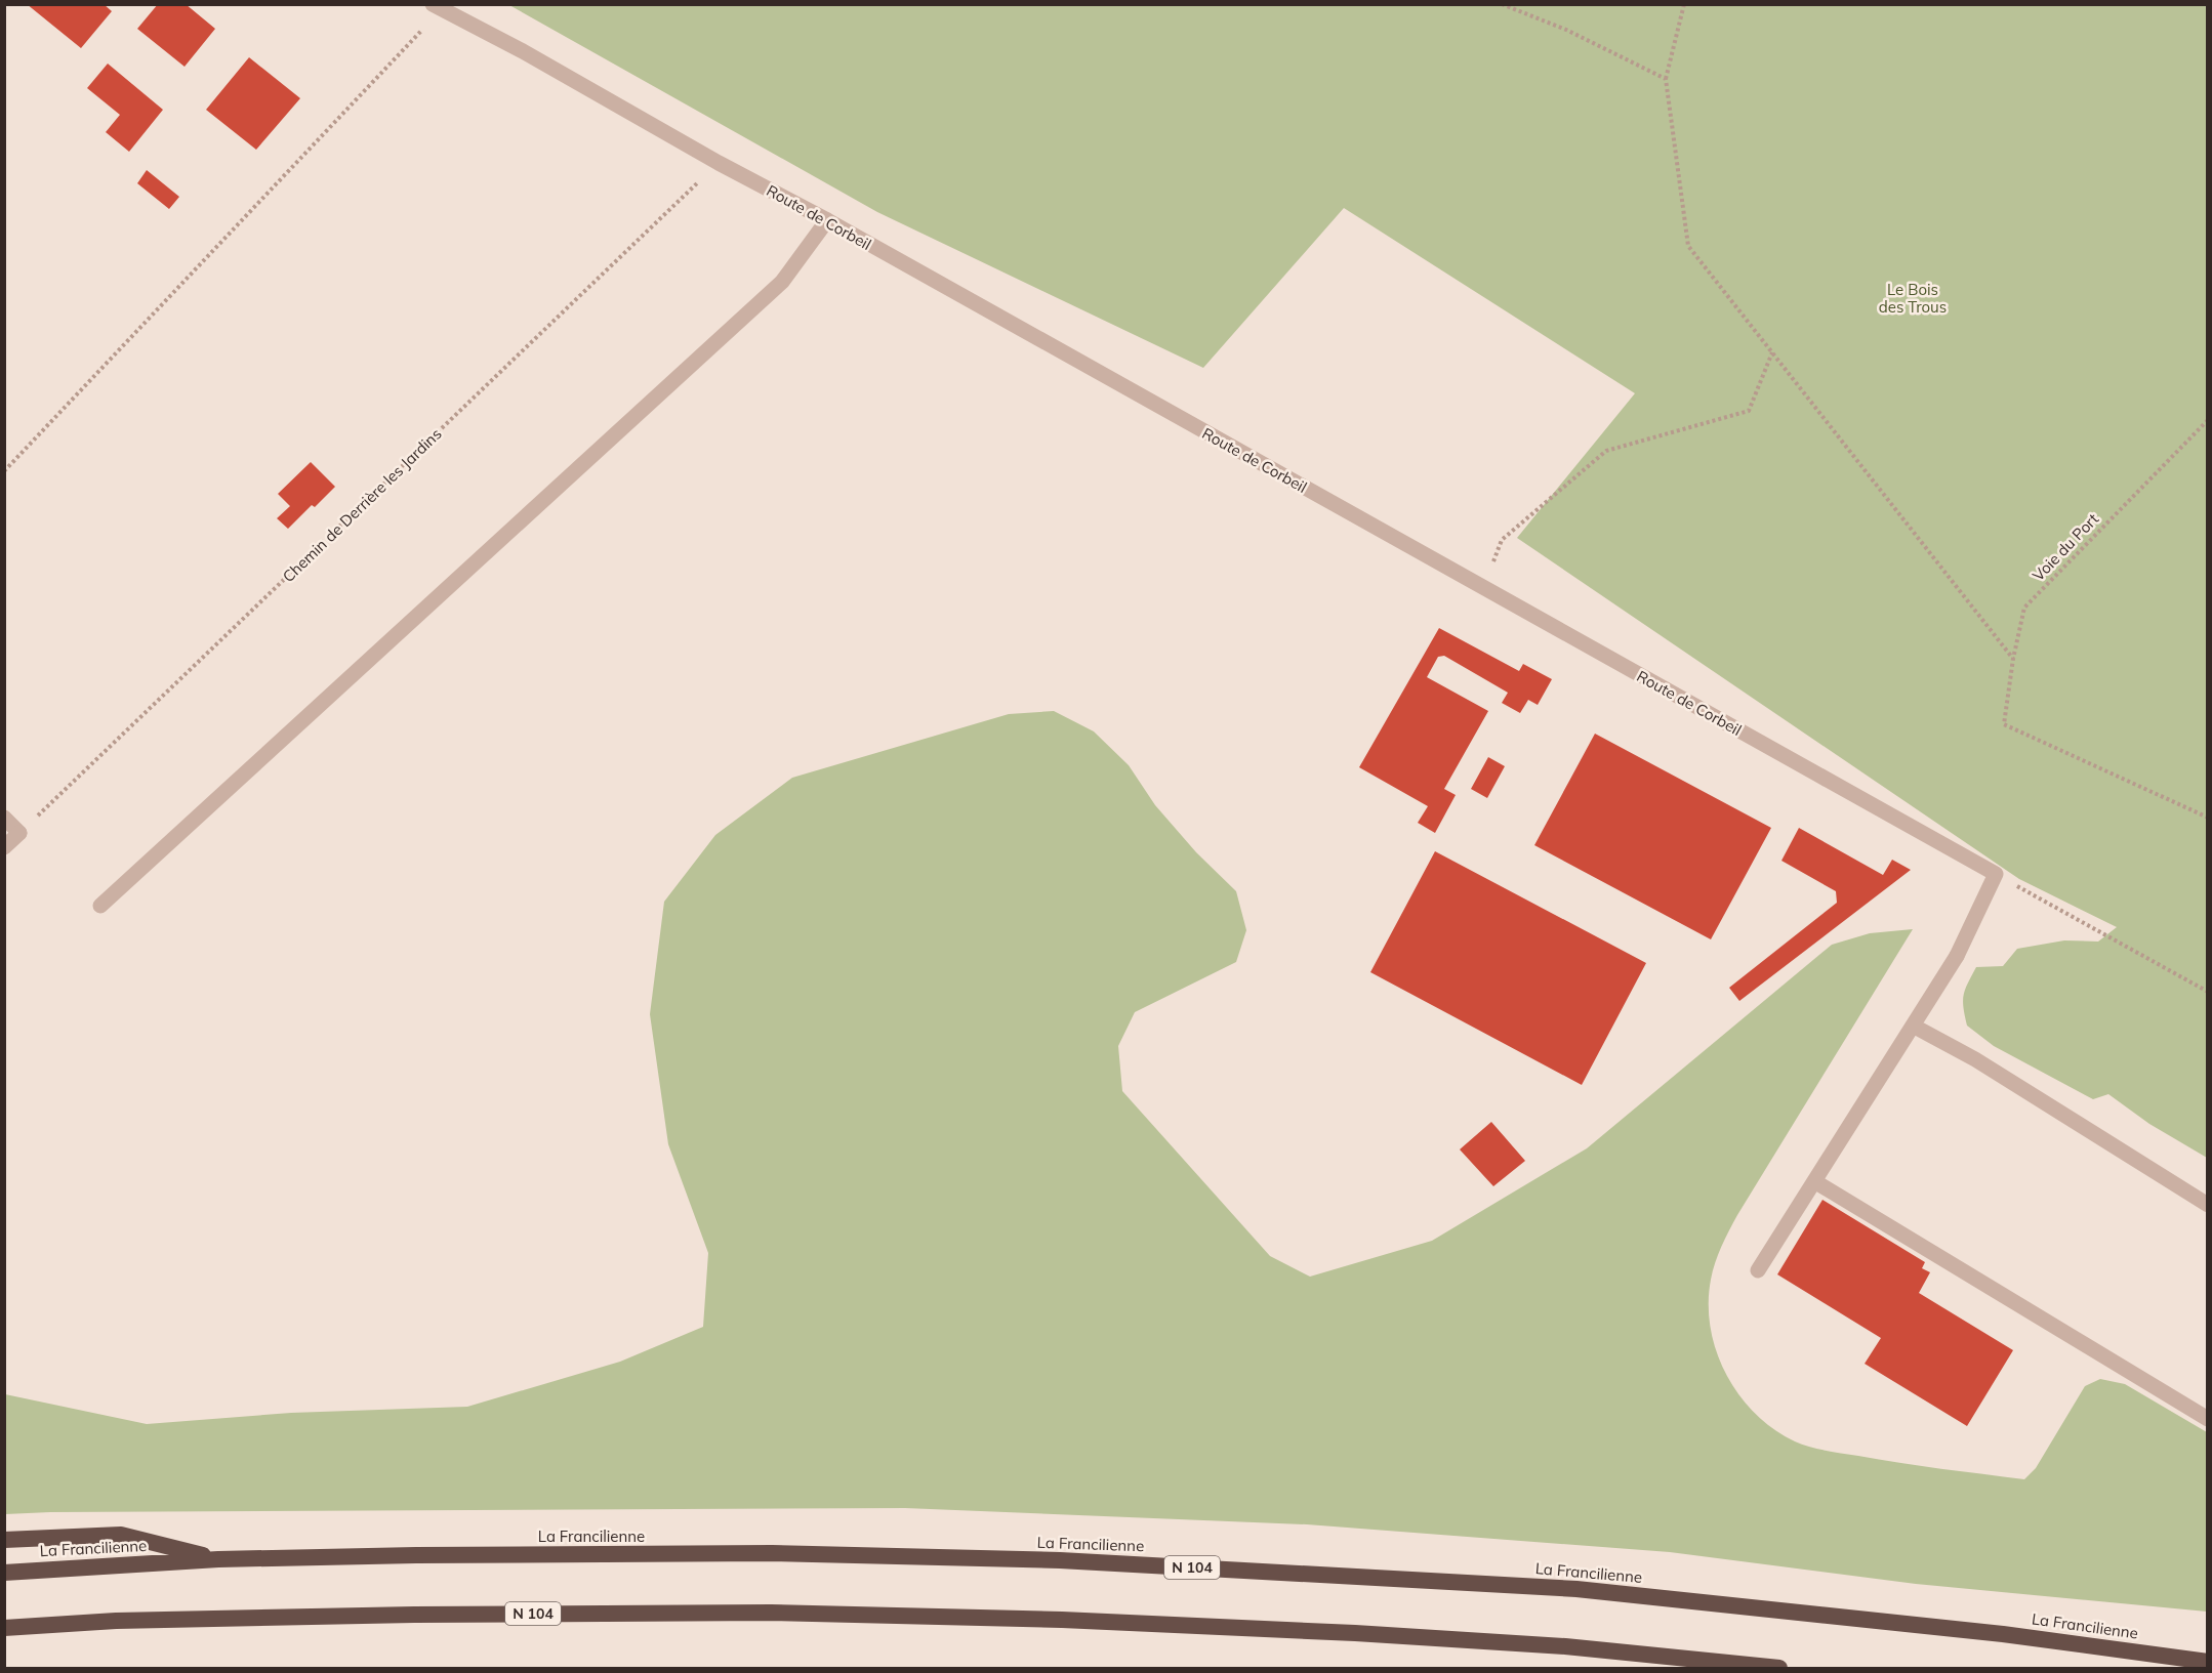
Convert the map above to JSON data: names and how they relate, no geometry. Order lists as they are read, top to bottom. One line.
{"streets":{"highway":["La Francilienne","N 104"],"street":["Route de Corbeil"],"path":["Chemin de Derrière les Jardins","Voie du Port"]},"crossings":[["Route de Corbeil","Chemin de Derrière les Jardins"]],"parks":["Le Bois des Trous"]}
